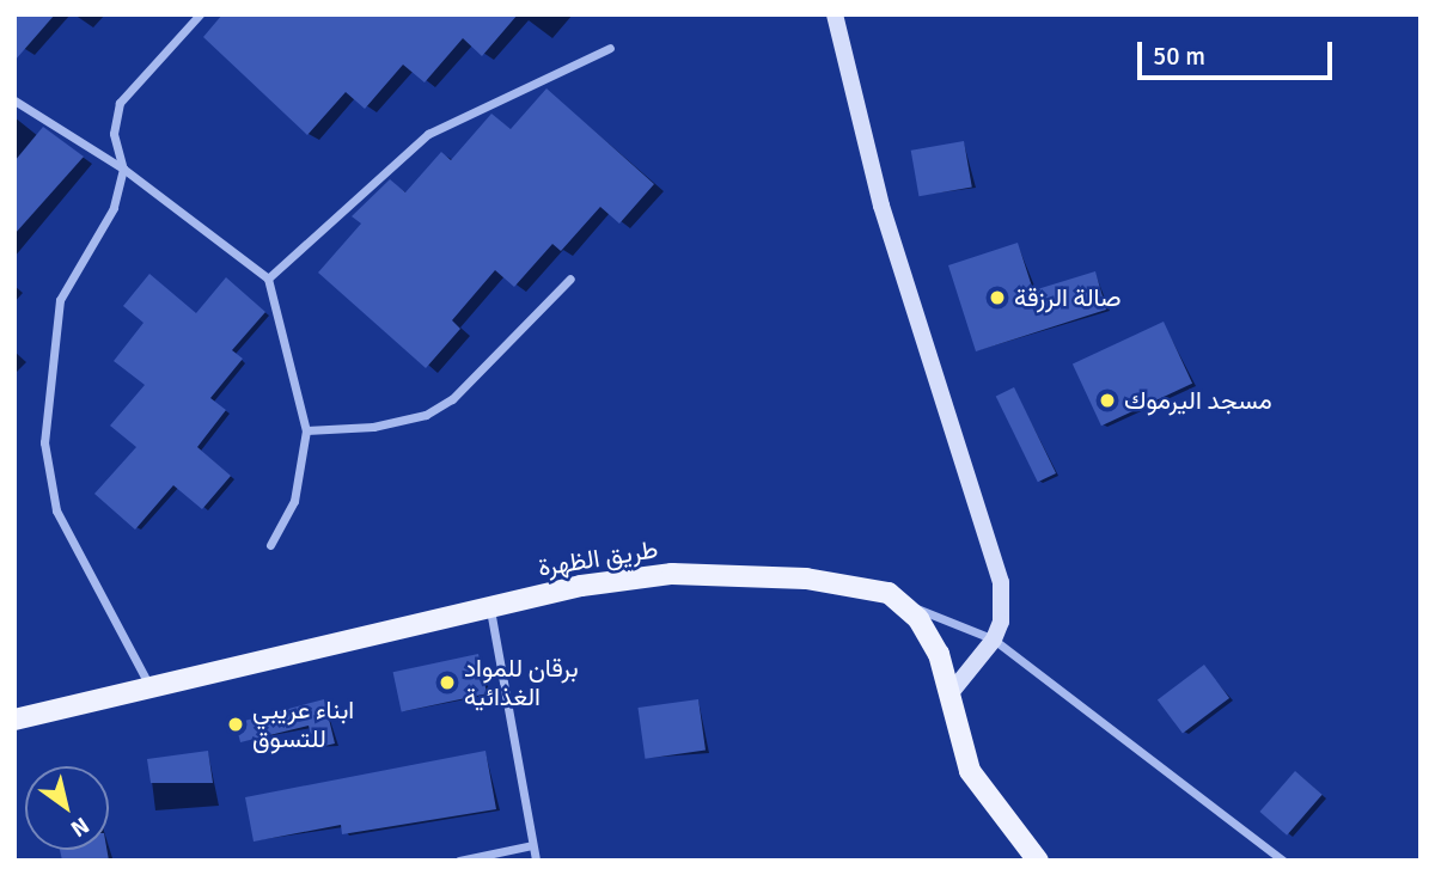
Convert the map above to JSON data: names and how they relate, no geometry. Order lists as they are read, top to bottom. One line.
{"streets":{"main road":["طريق الظهرة"]},"places":["صالة الرزقة","مسجد اليرموك","برقان للمواد الغذائية","ابناء عريبي للتسوق"],"scale_bar":"50 m","north":"bottom right"}
